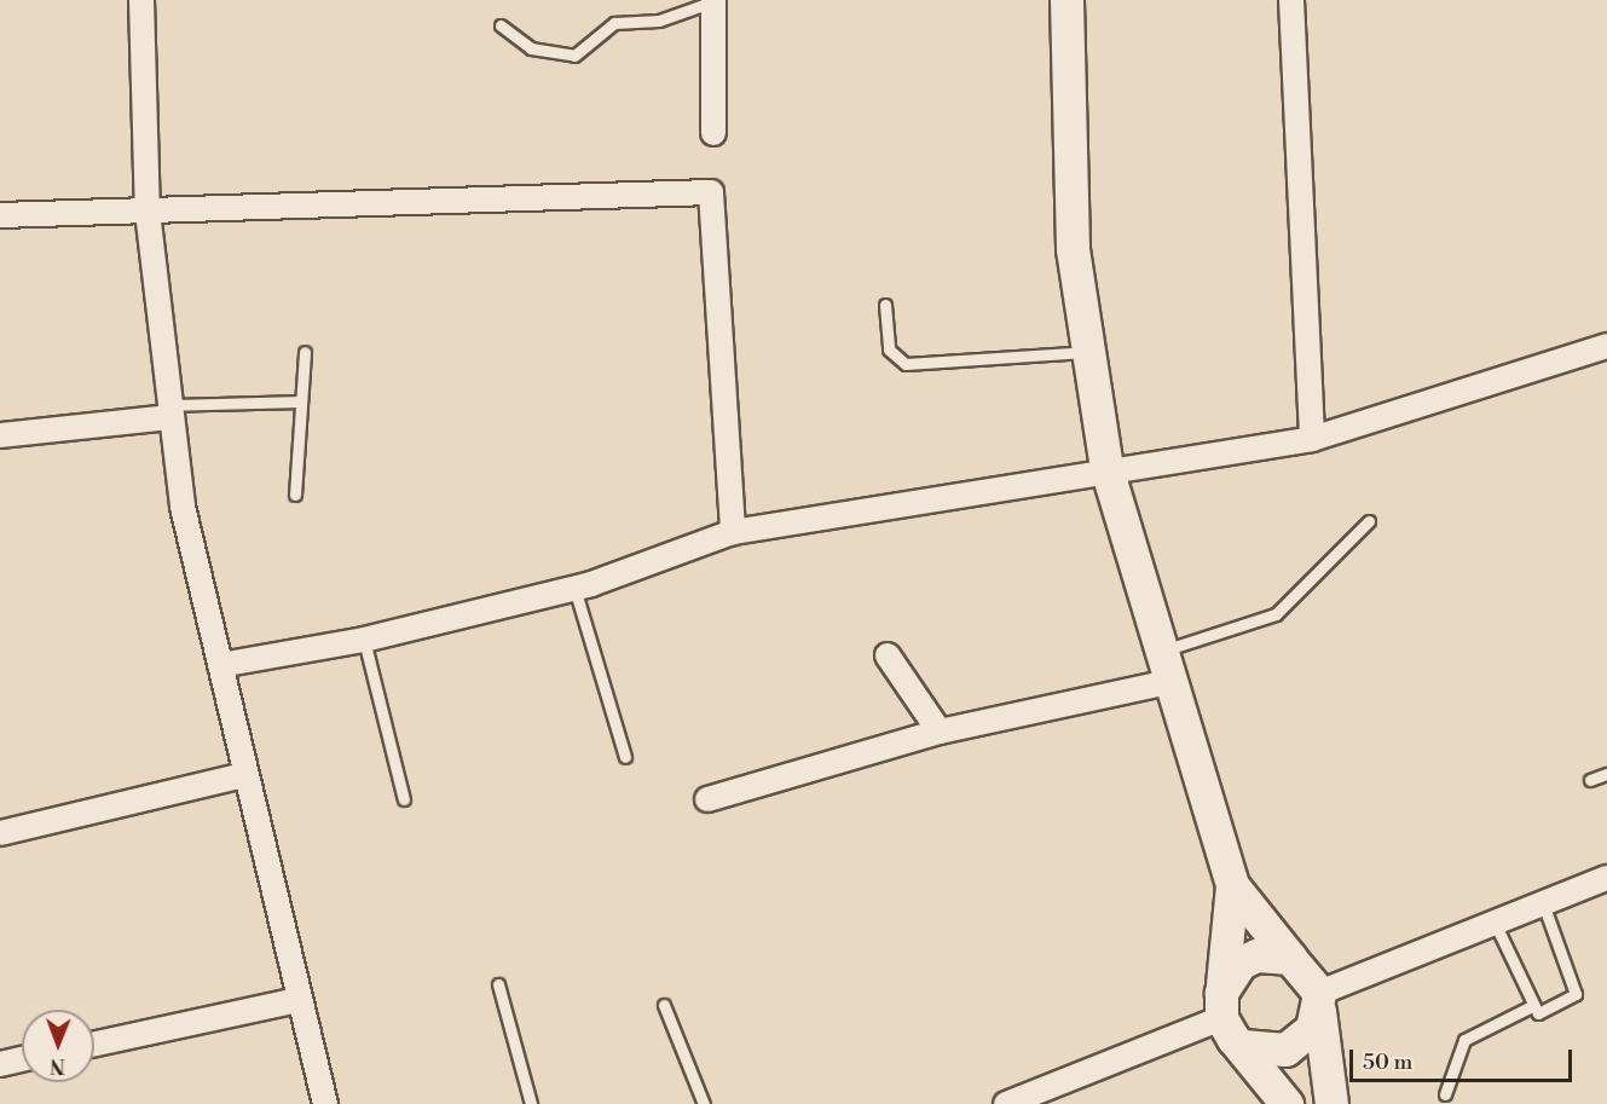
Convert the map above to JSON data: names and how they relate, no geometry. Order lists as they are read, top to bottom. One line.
{"scale_bar":"50 m","north":"bottom"}
